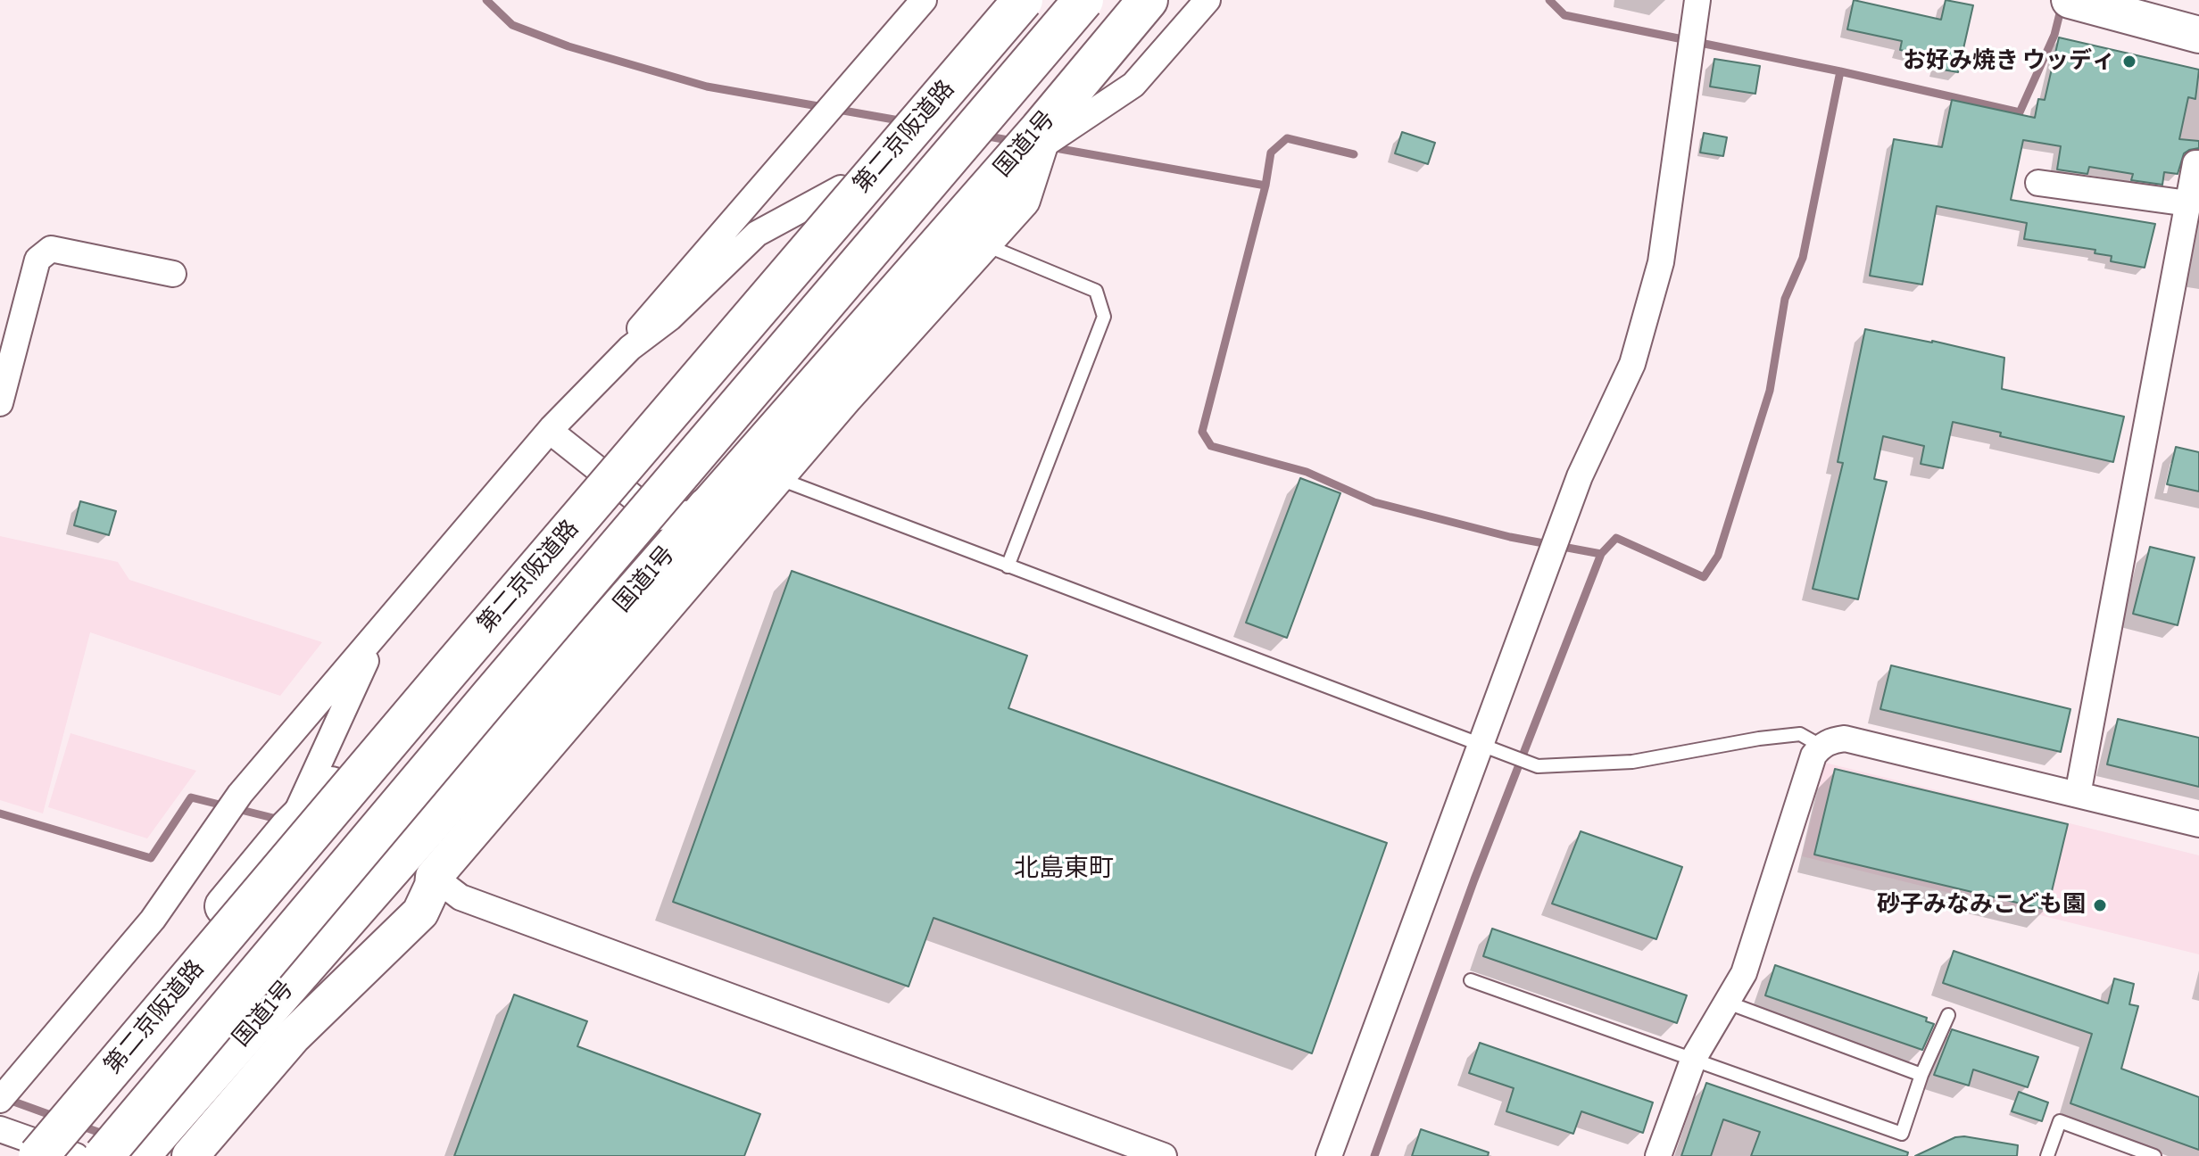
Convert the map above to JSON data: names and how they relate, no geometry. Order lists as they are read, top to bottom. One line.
{"streets":{"highway":["第二京阪道路","国道1号"]},"districts":["北島東町"],"places":["お好み焼き ウッディ","砂子みなみこども園"]}
